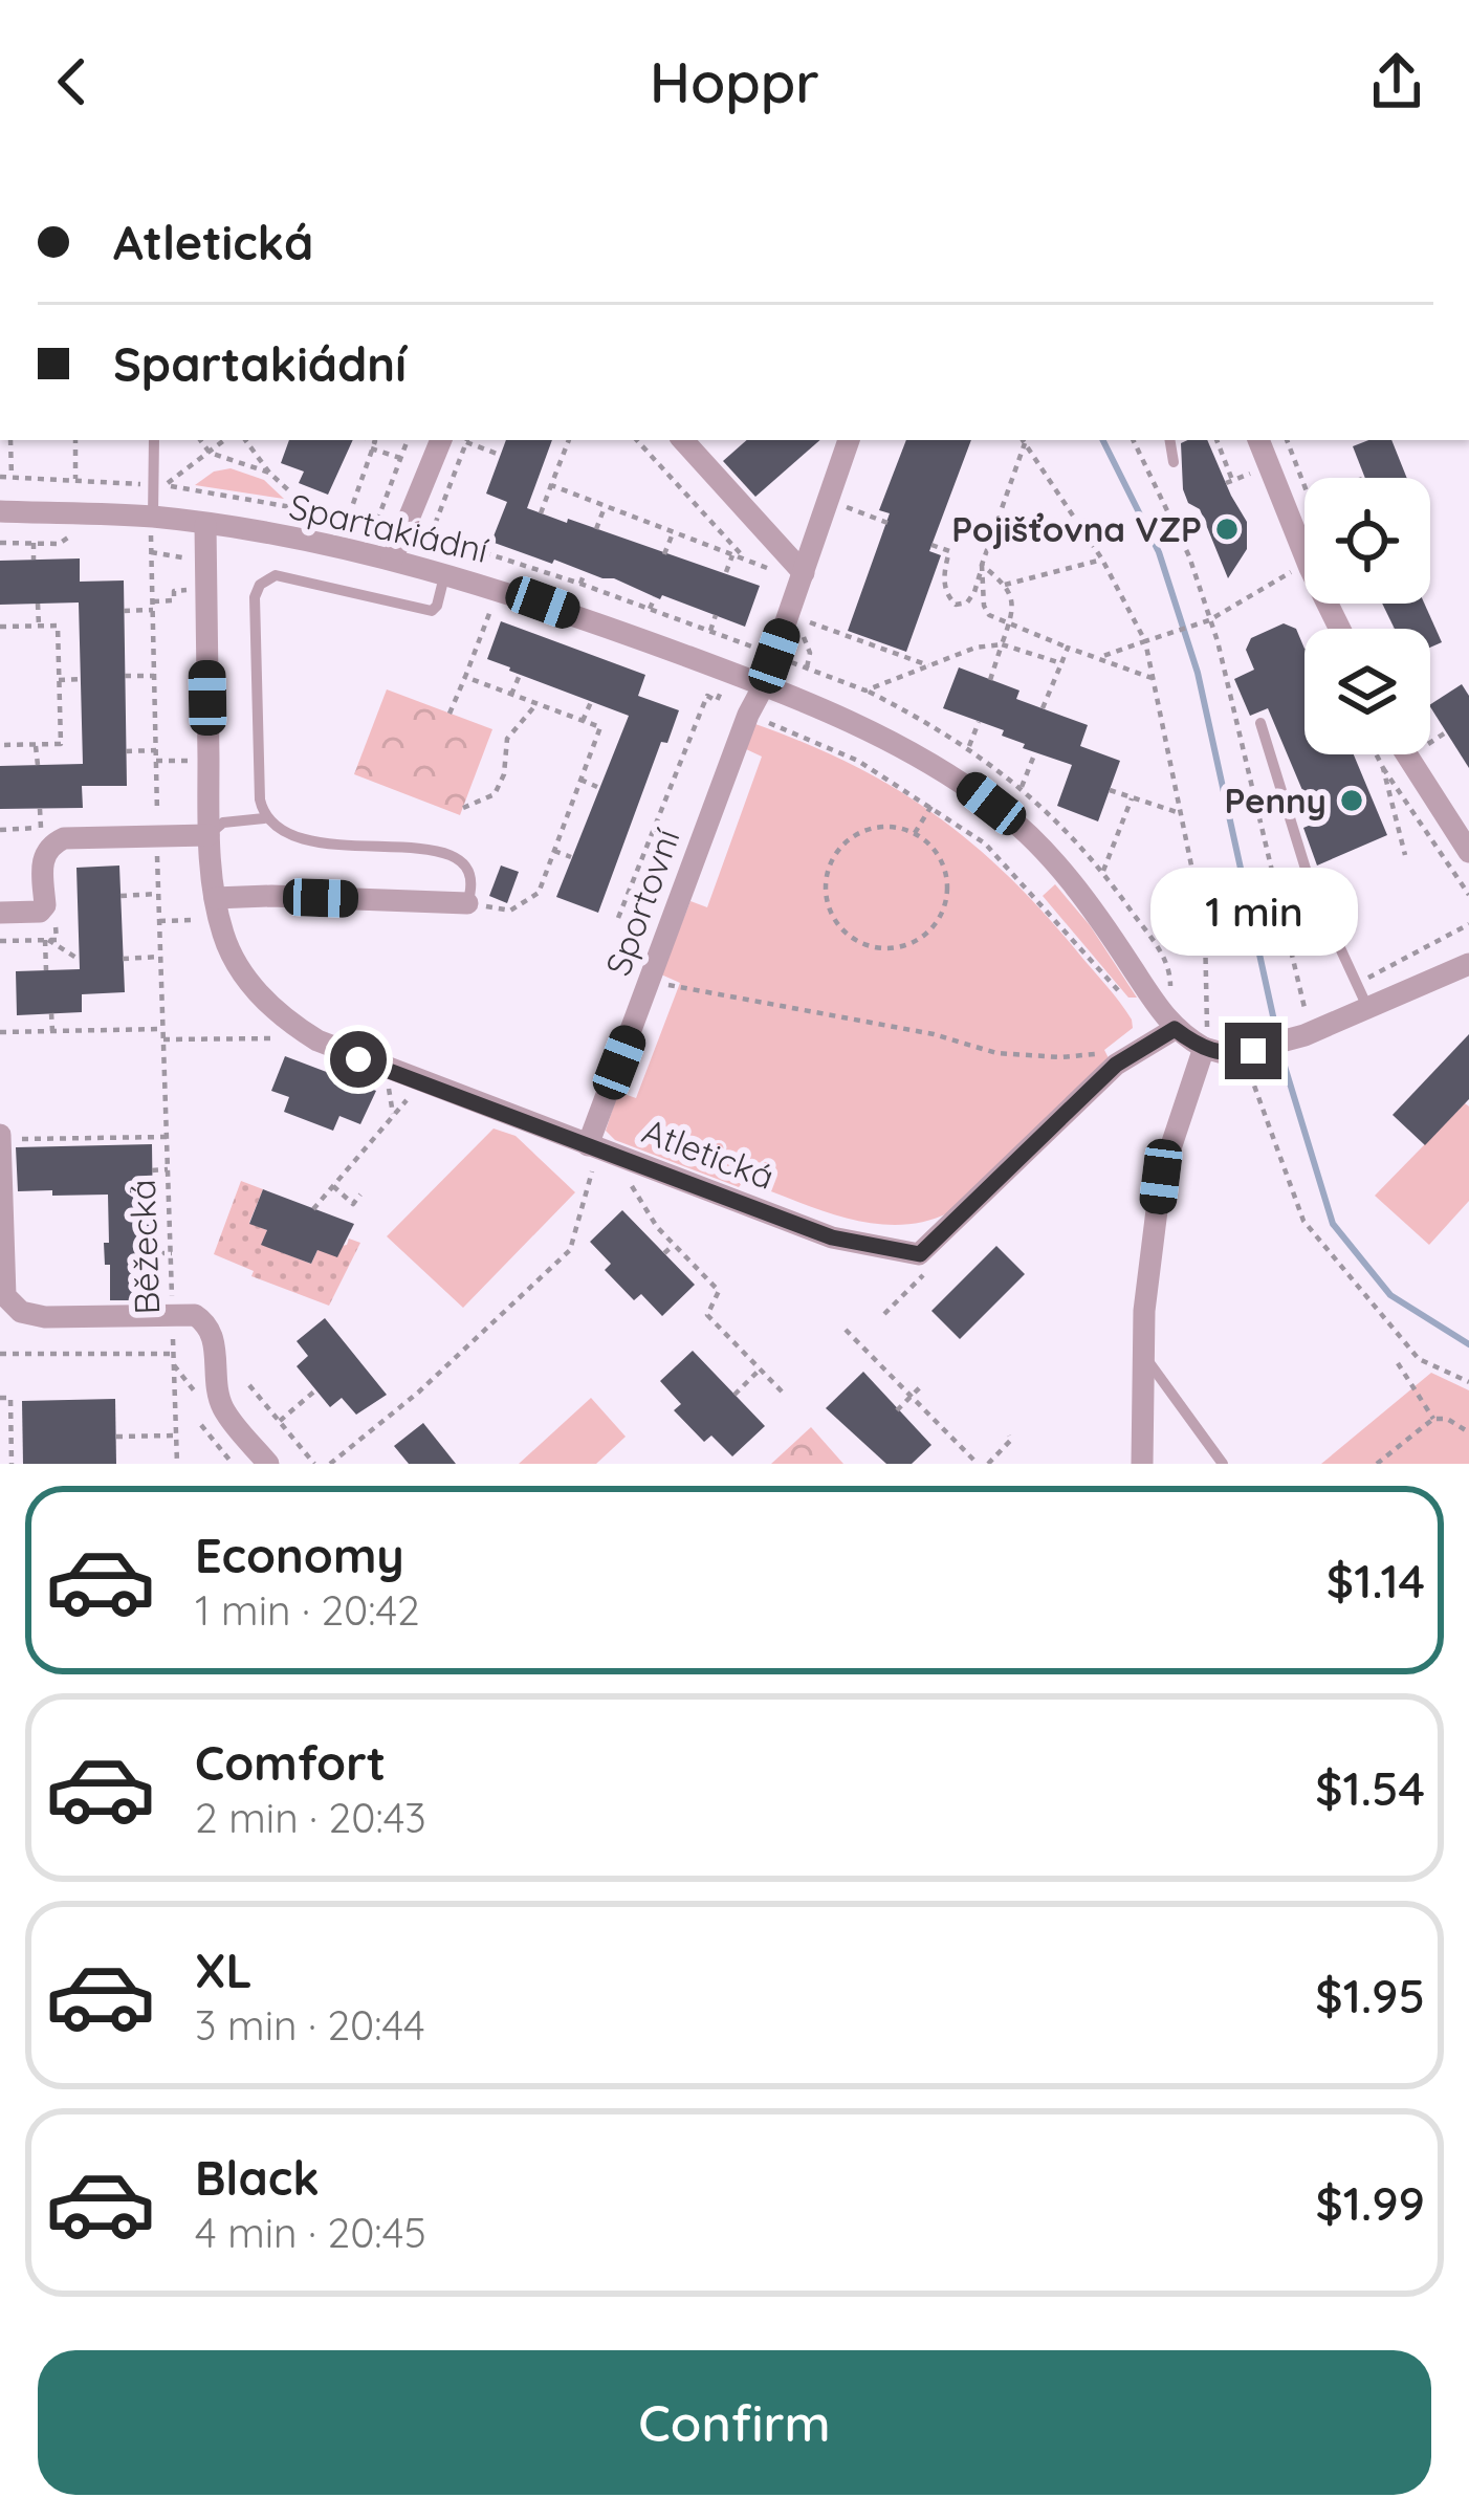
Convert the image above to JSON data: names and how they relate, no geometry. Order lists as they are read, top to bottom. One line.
{"streets":{"street":["Spartakiádní","Sportovní","Atletická"],"path":["Běžecká"]},"crossings":[["Spartakiádní","Sportovní"],["Spartakiádní","Atletická"],["Sportovní","Atletická"]],"places":["Pojišťovna VZP","Penny"],"page":{"header":"Hoppr","banner":["Atletická","Spartakiádní"],"bubble":"1 min","list":[{"name":"Economy","note":"1 min · 20:42","value":"$1.14"},{"name":"Comfort","note":"2 min · 20:43","value":"$1.54"},{"name":"XL","note":"3 min · 20:44","value":"$1.95"},{"name":"Black","note":"4 min · 20:45","value":"$1.99"}],"buttons":"Confirm"}}
